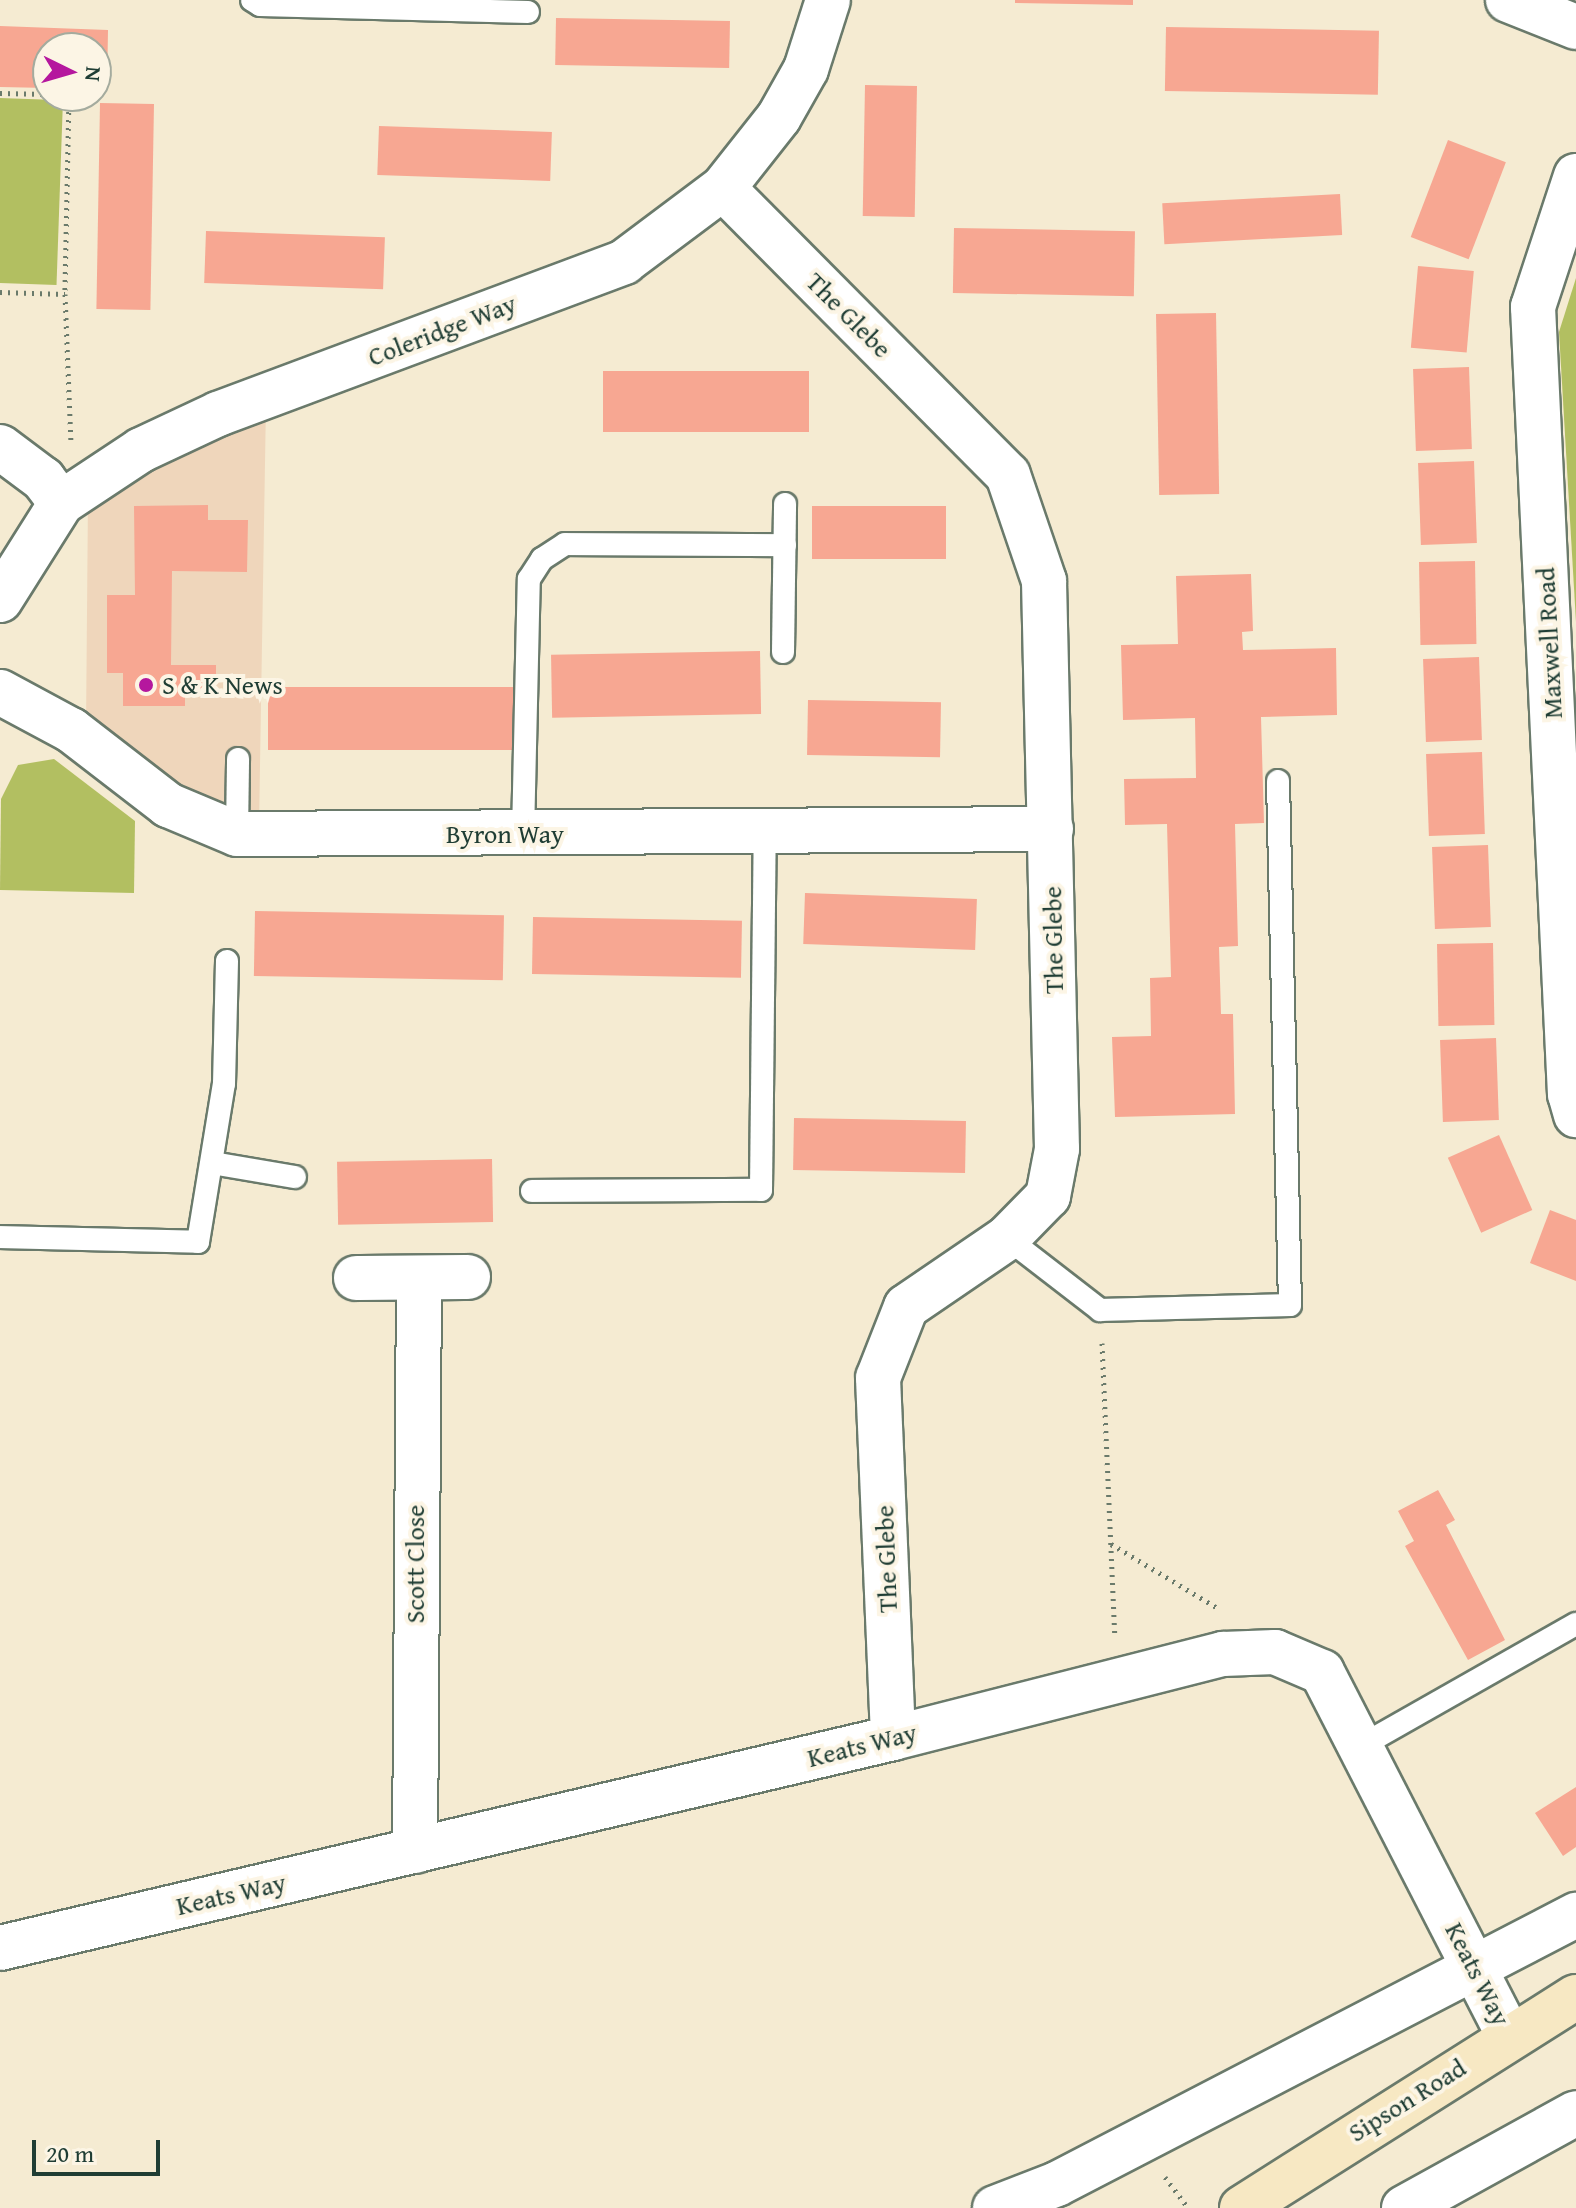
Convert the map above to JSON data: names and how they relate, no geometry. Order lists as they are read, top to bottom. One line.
{"streets":{"street":["The Glebe","Coleridge Way","Maxwell Road","Byron Way","Scott Close","Keats Way","Sipson Road"]},"crossings":[["The Glebe","Coleridge Way"],["The Glebe","Byron Way"],["The Glebe","Keats Way"],["Scott Close","Keats Way"],["Keats Way","Sipson Road"]],"places":["S & K News"],"scale_bar":"20 m","north":"right"}
